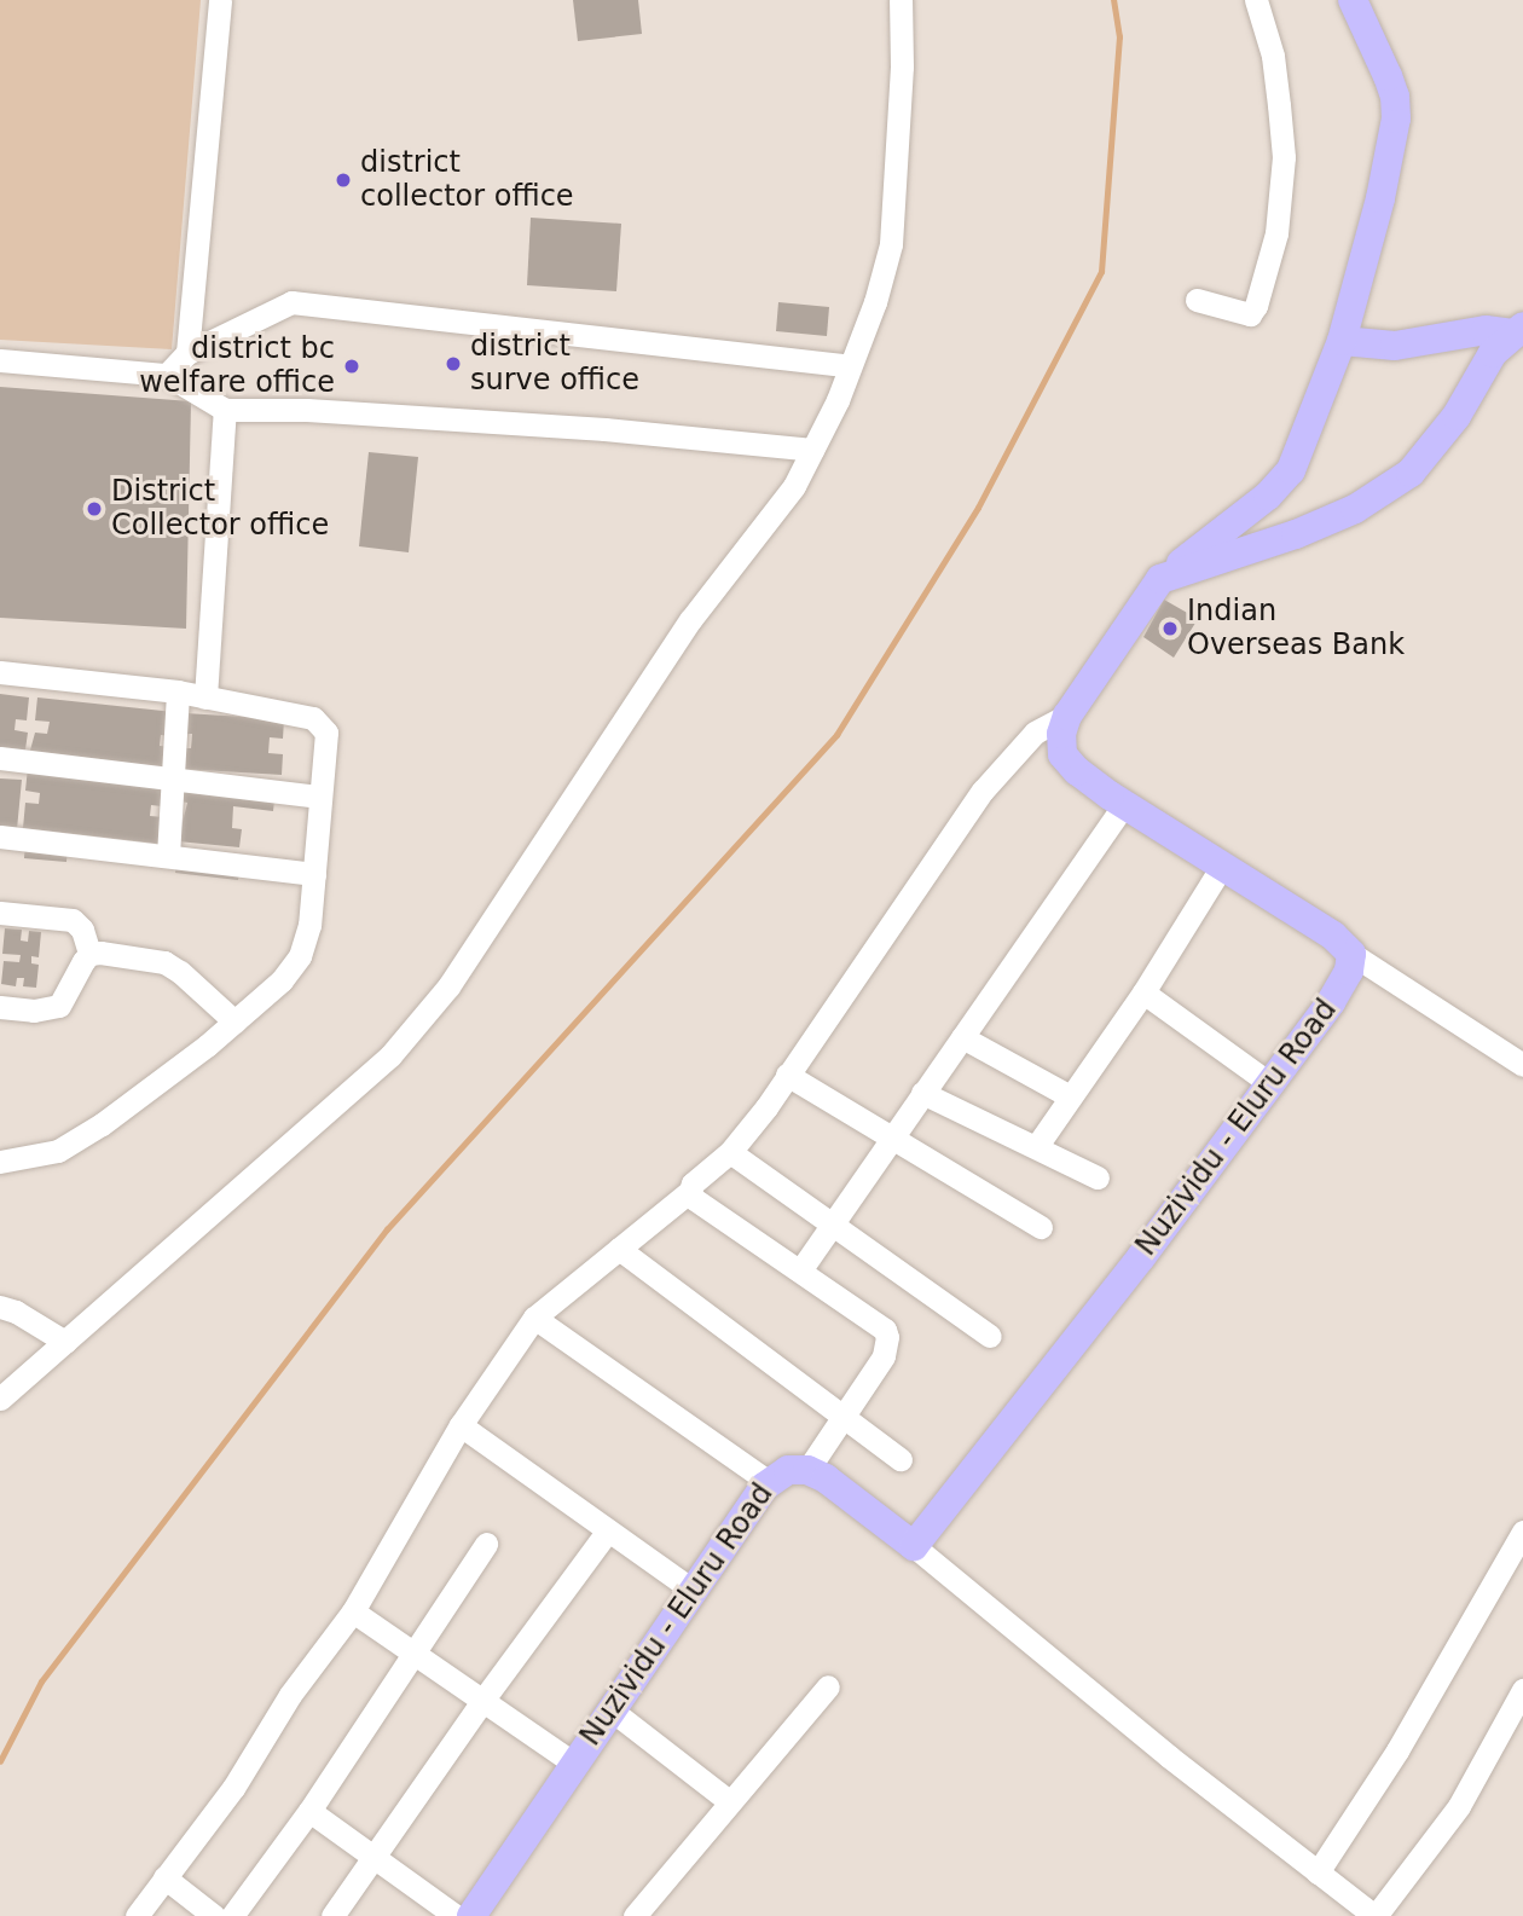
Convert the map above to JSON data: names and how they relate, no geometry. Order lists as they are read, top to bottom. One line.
{"streets":{"main road":["Nuzividu - Eluru Road"]},"places":["district collector office","district surve office","district bc welfare office","District Collector office","Indian Overseas Bank"]}
